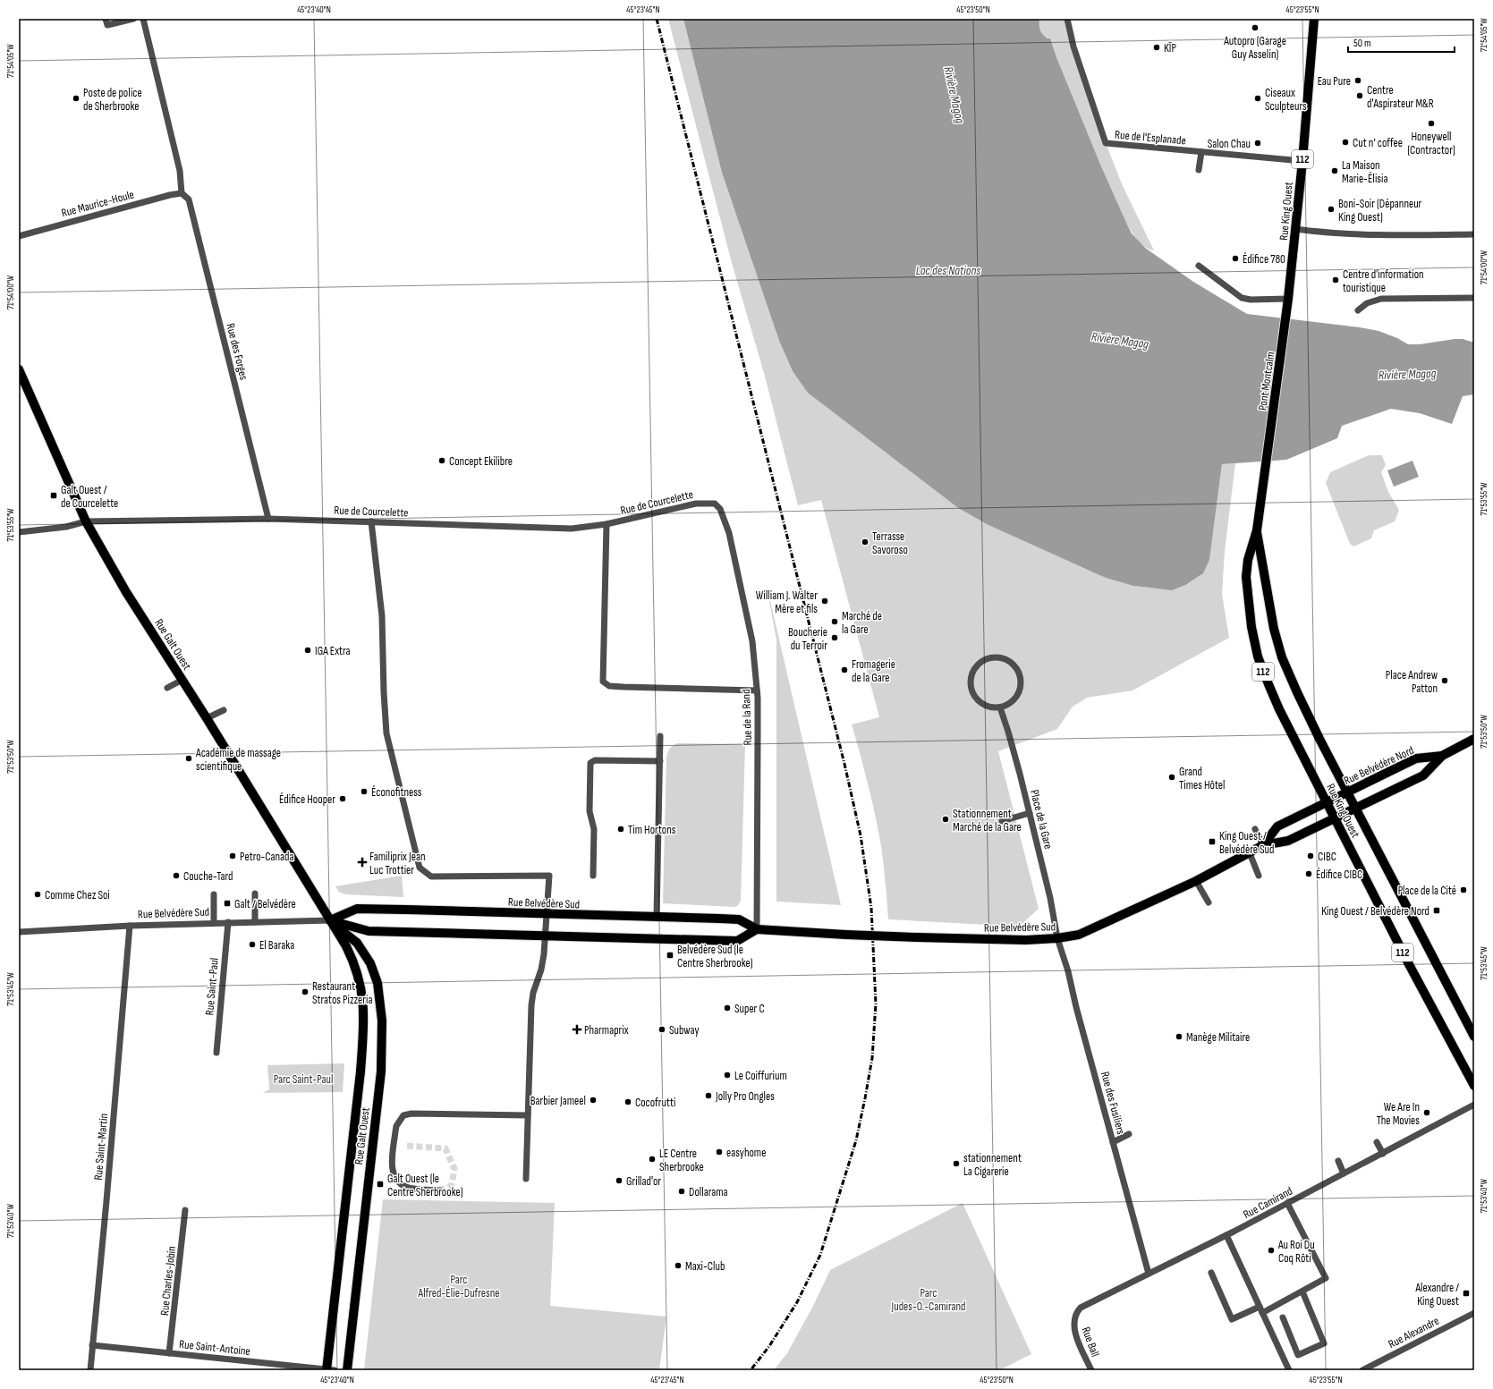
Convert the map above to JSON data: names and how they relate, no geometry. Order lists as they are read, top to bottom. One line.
{"streets":{"main road":["112","Rue King Ouest","Pont Montcalm","Rue Galt Ouest","Rue Belvédère Nord","Rue Belvédère Sud"],"street":["Rue de l'Esplanade","Rue Maurice-Houle","Rue des Forges","Rue de Courcelette","Rue de la Rand","Place de la Gare","Rue Saint-Paul","Rue des Fusiliers","Rue Saint-Martin","Rue Camirand","Rue Charles-Jobin","Rue Alexandre","Rue Ball","Rue Saint-Antoine"]},"crossings":[["Rue de l'Esplanade","Rue King Ouest"],["Rue Maurice-Houle","Rue des Forges"],["Rue King Ouest","Pont Montcalm"],["Rue King Ouest","Rue Belvédère Nord"],["Rue King Ouest","Rue Belvédère Sud"],["Rue des Forges","Rue de Courcelette"],["Rue de Courcelette","Rue Galt Ouest"],["Rue de Courcelette","Rue de la Rand"],["Rue Galt Ouest","Rue Belvédère Sud"],["Rue Galt Ouest","Rue Saint-Antoine"],["Rue de la Rand","Rue Belvédère Sud"],["Rue Belvédère Nord","Rue Belvédère Sud"],["Place de la Gare","Rue Belvédère Sud"],["Place de la Gare","Rue des Fusiliers"],["Rue Belvédère Sud","Rue Saint-Paul"],["Rue Belvédère Sud","Rue des Fusiliers"],["Rue Belvédère Sud","Rue Saint-Martin"],["Rue des Fusiliers","Rue Camirand"],["Rue Saint-Martin","Rue Saint-Antoine"],["Rue Camirand","Rue Ball"],["Rue Charles-Jobin","Rue Saint-Antoine"]],"water":["Rivière Magog","Lac des Nations"],"parks":["Parc Saint-Paul","Parc Alfred-Élie-Dufresne","Parc Judes-O.-Camirand"],"places":{"other":["Autopro (Garage Guy Asselin)","KÏP","Eau Pure","Centre d'Aspirateur M&R","Poste de police de Sherbrooke","Ciseaux Sculpteurs","Honeywell (Contractor)","Cut n′ coffee","Salon Chau","La Maison Marie-Élisia","Boni-Soir (Dépanneur King Ouest)","Édifice 780","Centre d'information touristique","Concept Ekilibre","Terrasse Savoroso","William J. Walter Mère et fils","Marché de la Gare","Boucherie du Terroir","IGA Extra","Fromagerie de la Gare","Place Andrew Patton","Académie de massage scientifique","Grand Times Hôtel","Éconofitness","Édifice Hooper","Stationnement Marché de la Gare","Tim Hortons","Petro-Canada","CIBC","Édifice CIBC","Couche-Tard","Place de la Cité","Comme Chez Soi","El Baraka","Restaurant Stratos Pizzeria","Super C","Subway","Manège Militaire","Le Coiffurium","Jolly Pro Ongles","Barbier Jameel","Cocofrutti","We Are In The Movies","easyhome","LE Centre Sherbrooke","stationnement La Cigarerie","Grillad'or","Dollarama","Au Roi Du Coq Rôti","Maxi-Club"],"transit":["Galt Ouest / de Courcelette","King Ouest / Belvédère Sud","Galt / Belvédère","King Ouest / Belvédère Nord","Belvédère Sud (le Centre Sherbrooke)","Galt Ouest (le Centre Sherbrooke)","Alexandre / King Ouest"],"health":["Familiprix Jean Luc Trottier","Pharmaprix"]},"scale_bar":"50 m","coordinates":["45°23'40\"N","45°23'45\"N","45°23'50\"N","45°23'55\"N","71°54'05\"W","71°54'00\"W","71°53'55\"W","71°53'50\"W","71°53'45\"W","71°53'40\"W"]}
